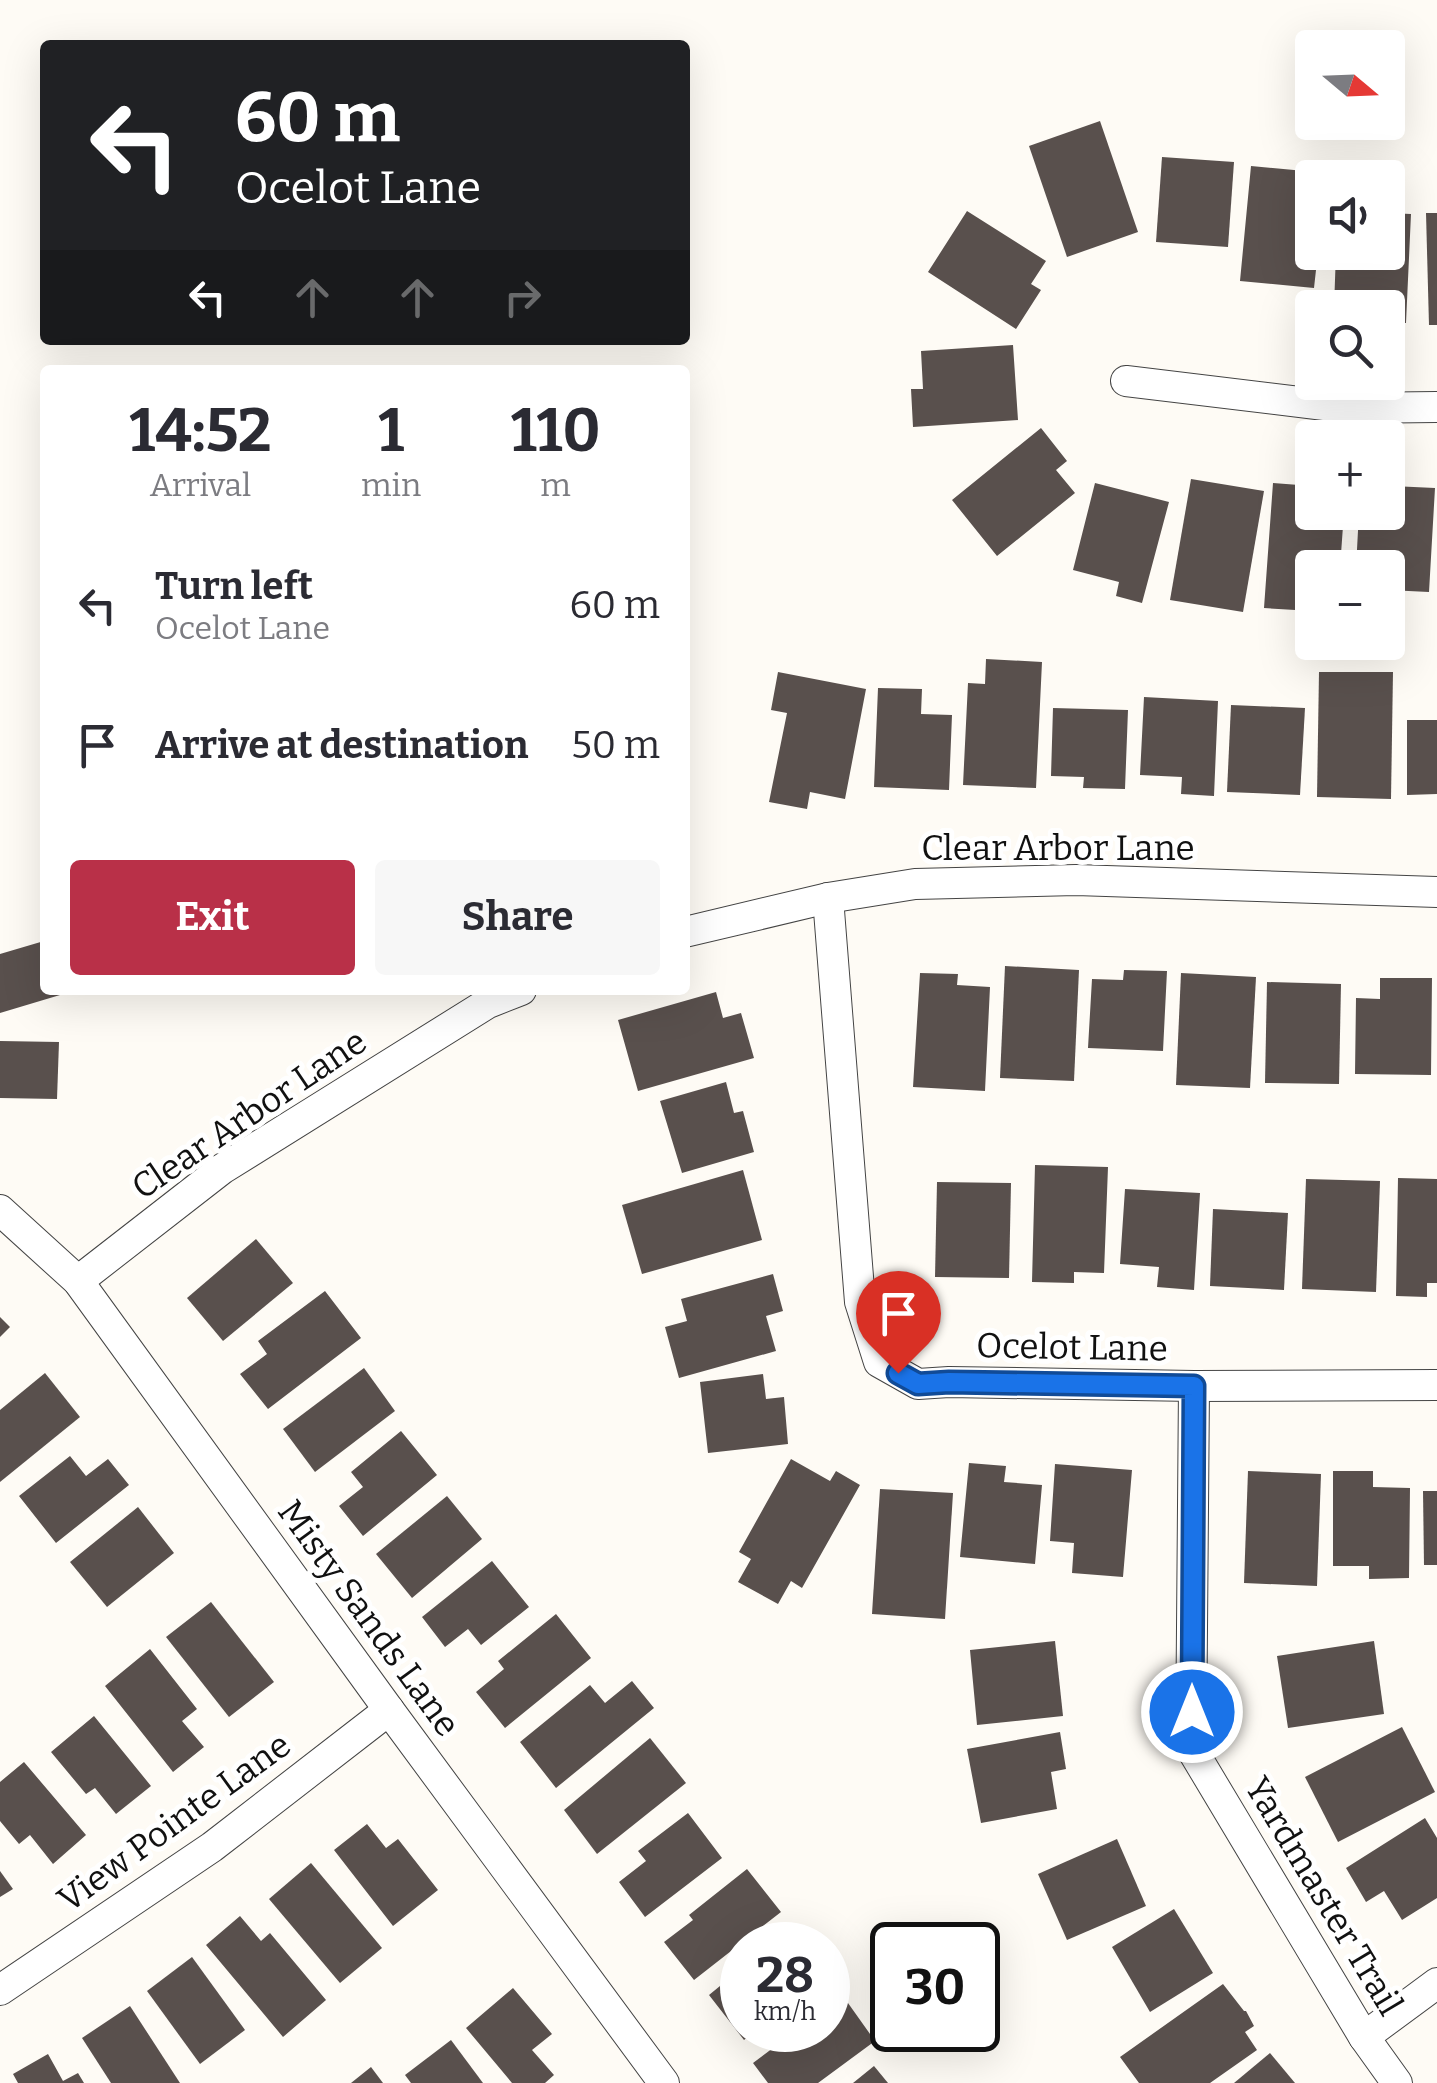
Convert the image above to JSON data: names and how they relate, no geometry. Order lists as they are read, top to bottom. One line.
{"streets":{"street":["Clear Arbor Lane","Ocelot Lane","Misty Sands Lane","View Pointe Lane","Yardmaster Trail"]},"crossings":[["Clear Arbor Lane","Ocelot Lane"],["Clear Arbor Lane","Misty Sands Lane"],["Ocelot Lane","Yardmaster Trail"],["Misty Sands Lane","View Pointe Lane"]],"north":"right","page":{"map_buttons":["+","−"],"turn":["60 m","Ocelot Lane"],"eta":["14:52","Arrival","1","min","110","m"],"list":[{"name":"Turn left","note":"Ocelot Lane","value":"60 m"},{"name":"Arrive at destination","value":"50 m"}],"buttons":["Exit","Share"],"speed":"28 km/h","limit":"30"}}
